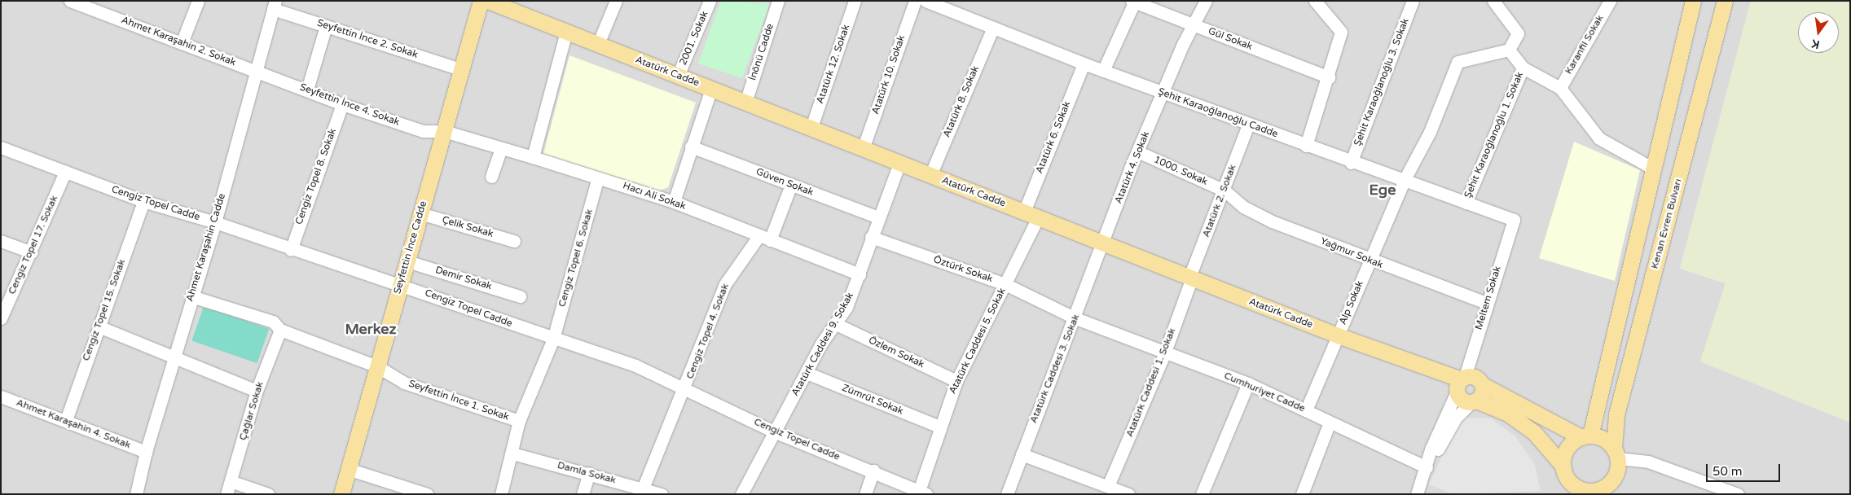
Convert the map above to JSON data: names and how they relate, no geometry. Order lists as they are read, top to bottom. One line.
{"streets":{"main road":["Atatürk Cadde","Kenan Evren Bulvarı","Seyfettin İnce Cadde"],"street":["2001. Sokak","Seyfettin İnce 2. Sokak","Gül Sokak","Ahmet Karaşahin 2. Sokak","Karanfil Sokak","İnönü Cadde","Atatürk 12. Sokak","Atatürk 10. Sokak","Şehit Karaoğlanoğlu 3. Sokak","Atatürk 8. Sokak","Seyfettin İnce 4. Sokak","Şehit Karaoğlanoğlu Cadde","Şehit Karaoğlanoğlu 1. Sokak","Atatürk 6. Sokak","Atatürk 4. Sokak","1000. Sokak","Cengiz Topel 8. Sokak","Güven Sokak","Hacı Ali Sokak","Atatürk 2. Sokak","Cengiz Topel Cadde","Çelik Sokak","Cengiz Topel 17. Sokak","Ahmet Karaşahin Cadde","Yağmur Sokak","Cengiz Topel 6. Sokak","Öztürk Sokak","Demir Sokak","Meltem Sokak","Alp Sokak","Cengiz Topel 15. Sokak","Cengiz Topel 4. Sokak","Atatürk Caddesi 5. Sokak","Atatürk Caddesi 9. Sokak","Özlem Sokak","Atatürk Caddesi 3. Sokak","Atatürk Caddesi 1. Sokak","Cumhuriyet Cadde","Zümrüt Sokak","Seyfettin İnce 1. Sokak","Çağlar Sokak","Ahmet Karaşahin 4. Sokak","Damla Sokak"]},"crossings":[["2001. Sokak","Atatürk Cadde"],["Seyfettin İnce 2. Sokak","Ahmet Karaşahin Cadde"],["Seyfettin İnce 2. Sokak","Seyfettin İnce Cadde"],["Gül Sokak","Atatürk 4. Sokak"],["Ahmet Karaşahin 2. Sokak","Seyfettin İnce 4. Sokak"],["Ahmet Karaşahin 2. Sokak","Ahmet Karaşahin Cadde"],["İnönü Cadde","Atatürk Cadde"],["Atatürk 12. Sokak","Atatürk Cadde"],["Atatürk Cadde","Atatürk 10. Sokak"],["Atatürk Cadde","Atatürk 8. Sokak"],["Atatürk Cadde","Atatürk 6. Sokak"],["Atatürk Cadde","Atatürk 4. Sokak"],["Atatürk Cadde","Atatürk 2. Sokak"],["Atatürk Cadde","Meltem Sokak"],["Atatürk Cadde","Alp Sokak"],["Atatürk Cadde","Atatürk Caddesi 5. Sokak"],["Atatürk Cadde","Atatürk Caddesi 9. Sokak"],["Atatürk Cadde","Atatürk Caddesi 3. Sokak"],["Atatürk Cadde","Atatürk Caddesi 1. Sokak"],["Şehit Karaoğlanoğlu 3. Sokak","Şehit Karaoğlanoğlu Cadde"],["Atatürk 8. Sokak","Şehit Karaoğlanoğlu Cadde"],["Seyfettin İnce 4. Sokak","Cengiz Topel 8. Sokak"],["Seyfettin İnce 4. Sokak","Hacı Ali Sokak"],["Seyfettin İnce 4. Sokak","Ahmet Karaşahin Cadde"],["Seyfettin İnce 4. Sokak","Seyfettin İnce Cadde"],["Şehit Karaoğlanoğlu Cadde","Şehit Karaoğlanoğlu 1. Sokak"],["Şehit Karaoğlanoğlu Cadde","Atatürk 6. Sokak"],["Şehit Karaoğlanoğlu Cadde","Atatürk 4. Sokak"],["Şehit Karaoğlanoğlu Cadde","Atatürk 2. Sokak"],["Şehit Karaoğlanoğlu Cadde","Meltem Sokak"],["Şehit Karaoğlanoğlu Cadde","Alp Sokak"],["Atatürk 6. Sokak","Atatürk Caddesi 5. Sokak"],["Atatürk 4. Sokak","1000. Sokak"],["Atatürk 4. Sokak","Atatürk Caddesi 3. Sokak"],["1000. Sokak","Atatürk 2. Sokak"],["1000. Sokak","Yağmur Sokak"],["Cengiz Topel 8. Sokak","Cengiz Topel Cadde"],["Güven Sokak","Cengiz Topel 4. Sokak"],["Güven Sokak","Atatürk Caddesi 9. Sokak"],["Hacı Ali Sokak","Seyfettin İnce Cadde"],["Hacı Ali Sokak","Cengiz Topel 6. Sokak"],["Hacı Ali Sokak","Cengiz Topel 4. Sokak"],["Hacı Ali Sokak","Atatürk Caddesi 9. Sokak"],["Atatürk 2. Sokak","Yağmur Sokak"],["Atatürk 2. Sokak","Atatürk Caddesi 1. Sokak"],["Cengiz Topel Cadde","Cengiz Topel 17. Sokak"],["Cengiz Topel Cadde","Ahmet Karaşahin Cadde"],["Cengiz Topel Cadde","Seyfettin İnce Cadde"],["Cengiz Topel Cadde","Cengiz Topel 6. Sokak"],["Cengiz Topel Cadde","Cengiz Topel 15. Sokak"],["Cengiz Topel Cadde","Cengiz Topel 4. Sokak"],["Cengiz Topel Cadde","Atatürk Caddesi 5. Sokak"],["Cengiz Topel Cadde","Atatürk Caddesi 9. Sokak"],["Çelik Sokak","Seyfettin İnce Cadde"],["Ahmet Karaşahin Cadde","Seyfettin İnce 1. Sokak"],["Ahmet Karaşahin Cadde","Ahmet Karaşahin 4. Sokak"],["Seyfettin İnce Cadde","Demir Sokak"],["Seyfettin İnce Cadde","Seyfettin İnce 1. Sokak"],["Yağmur Sokak","Meltem Sokak"],["Yağmur Sokak","Alp Sokak"],["Cengiz Topel 6. Sokak","Seyfettin İnce 1. Sokak"],["Cengiz Topel 6. Sokak","Damla Sokak"],["Öztürk Sokak","Atatürk Caddesi 5. Sokak"],["Öztürk Sokak","Atatürk Caddesi 9. Sokak"],["Öztürk Sokak","Atatürk Caddesi 3. Sokak"],["Öztürk Sokak","Cumhuriyet Cadde"],["Meltem Sokak","Cumhuriyet Cadde"],["Alp Sokak","Cumhuriyet Cadde"],["Cengiz Topel 15. Sokak","Ahmet Karaşahin 4. Sokak"],["Cengiz Topel 4. Sokak","Damla Sokak"],["Atatürk Caddesi 5. Sokak","Özlem Sokak"],["Atatürk Caddesi 5. Sokak","Zümrüt Sokak"],["Atatürk Caddesi 9. Sokak","Özlem Sokak"],["Atatürk Caddesi 9. Sokak","Zümrüt Sokak"],["Atatürk Caddesi 3. Sokak","Cumhuriyet Cadde"],["Atatürk Caddesi 1. Sokak","Cumhuriyet Cadde"],["Seyfettin İnce 1. Sokak","Çağlar Sokak"]],"districts":["Ege","Merkez"],"scale_bar":"50 m","north":"bottom"}
